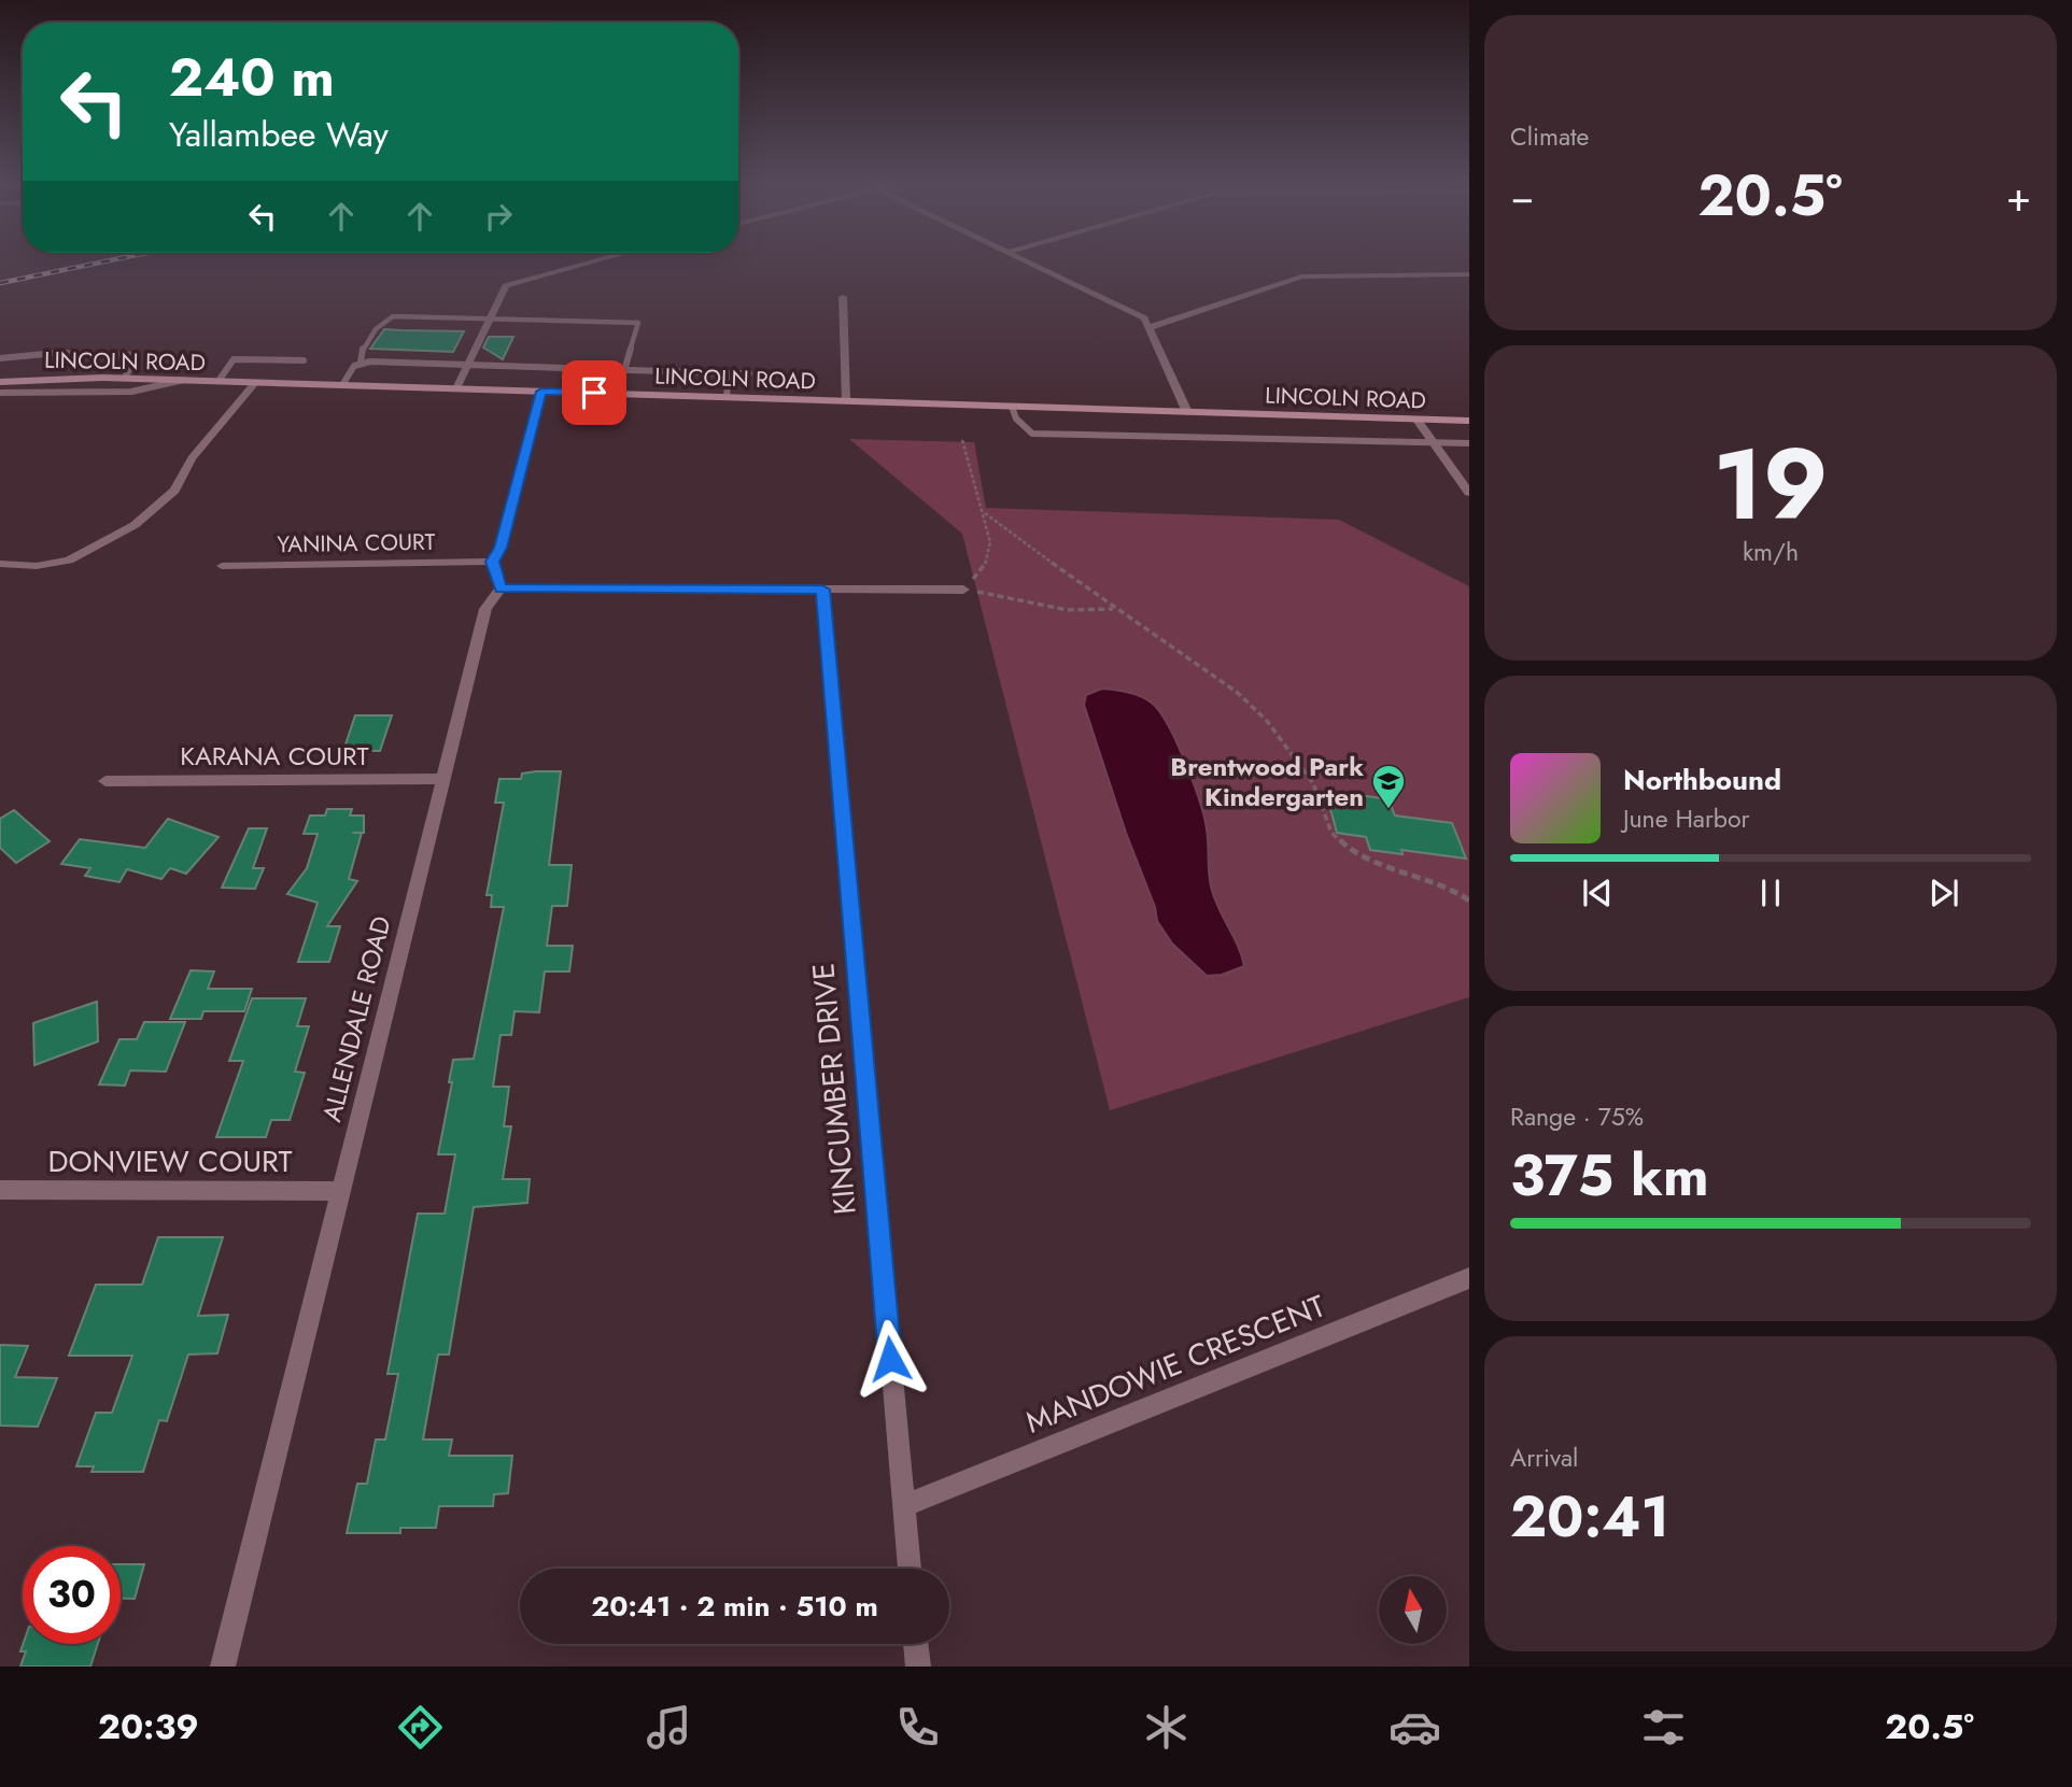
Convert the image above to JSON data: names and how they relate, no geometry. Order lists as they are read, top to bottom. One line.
{"streets":{"main road":["LINCOLN ROAD"],"street":["YANINA COURT","KARANA COURT","ALLENDALE ROAD","KINCUMBER DRIVE","DONVIEW COURT","MANDOWIE CRESCENT"]},"crossings":[["KARANA COURT","ALLENDALE ROAD"],["ALLENDALE ROAD","DONVIEW COURT"],["KINCUMBER DRIVE","MANDOWIE CRESCENT"]],"places":{"school or university":["Brentwood Park Kindergarten"]},"north":"top","page":{"tile":["Climate",["19","km/h"],["Range · 75%","375 km"],["Arrival","20:41"]],"turn":["240 m","Yallambee Way"],"heat":["−","20.5°","+"],"song":["Northbound","June Harbor"],"limit":"30","trip":"20:41 · 2 min · 510 m","tabs":["20:39","20.5°"]}}
